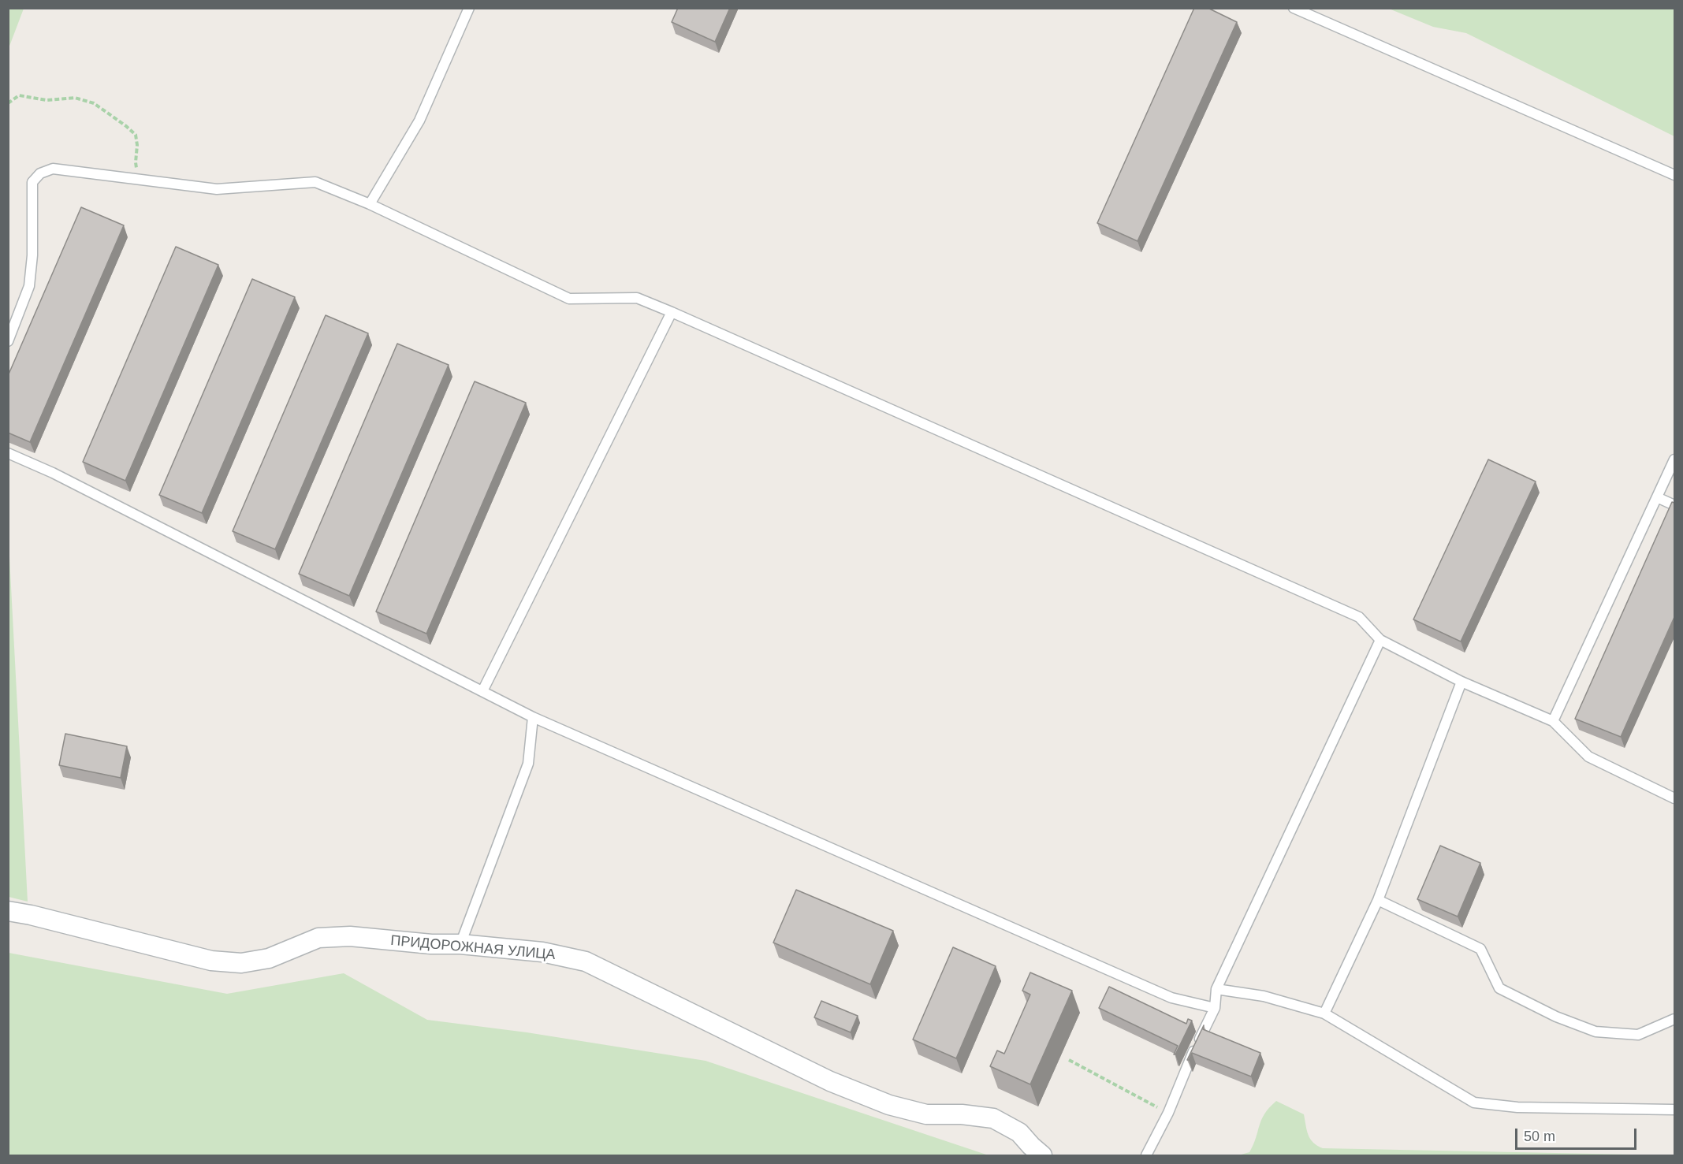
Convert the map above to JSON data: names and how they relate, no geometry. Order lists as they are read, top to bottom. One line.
{"streets":{"street":["ПРИДОРОЖНАЯ УЛИЦА"]},"scale_bar":"50 m"}
